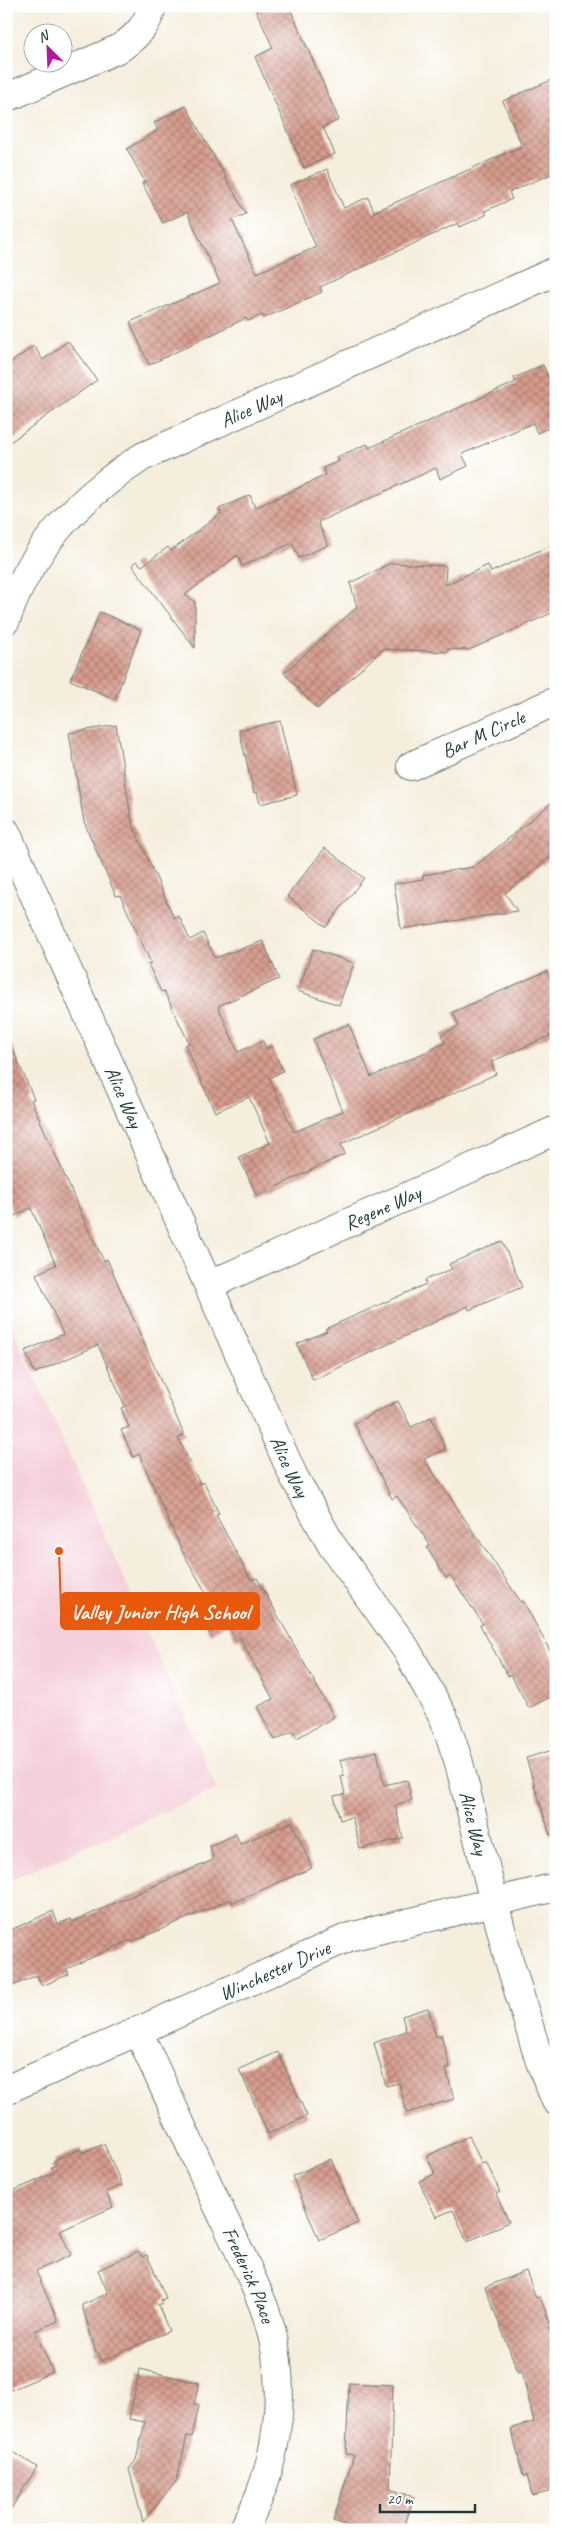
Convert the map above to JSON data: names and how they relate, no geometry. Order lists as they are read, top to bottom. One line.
{"streets":{"street":["Alice Way","Bar M Circle","Regene Way","Winchester Drive","Frederick Place"]},"crossings":[["Alice Way","Regene Way"],["Alice Way","Winchester Drive"],["Winchester Drive","Frederick Place"]],"places":["Valley Junior High School"],"scale_bar":"20 m","north":"top left"}
